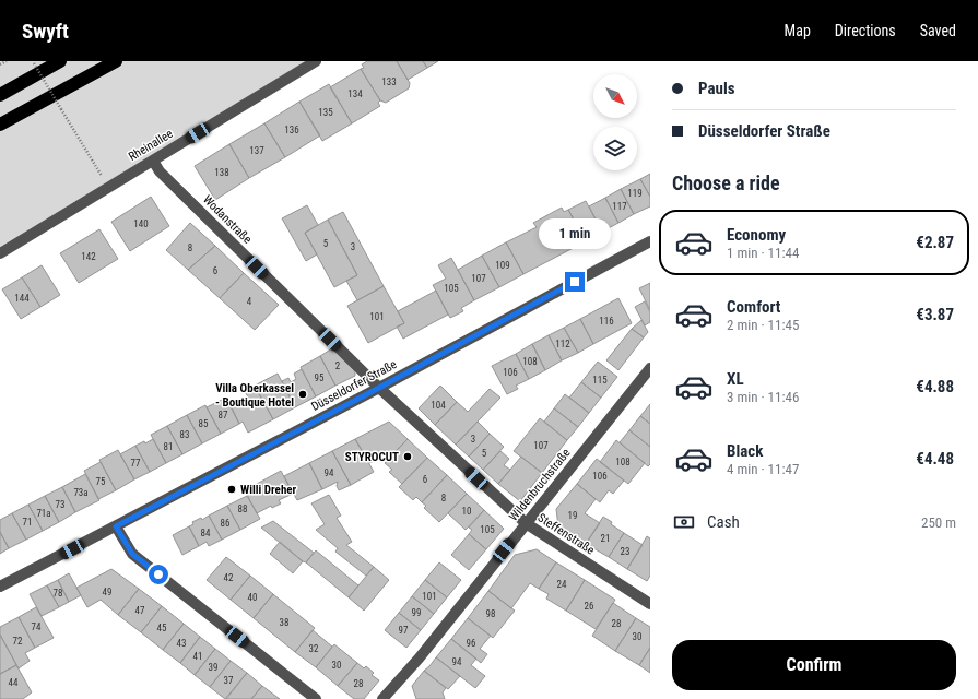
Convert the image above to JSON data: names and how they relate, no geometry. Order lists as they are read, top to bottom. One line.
{"streets":{"street":["Rheinallee","Wodanstraße","Düsseldorfer Straße","Wildenbruchstraße","Steffenstraße"]},"crossings":[["Rheinallee","Wodanstraße"],["Wodanstraße","Düsseldorfer Straße"],["Wodanstraße","Steffenstraße"],["Düsseldorfer Straße","Steffenstraße"],["Wildenbruchstraße","Steffenstraße"]],"places":["Villa Oberkassel - Boutique Hotel","STYROCUT","Willi Dreher"],"house_numbers":["133","134","135","136","137","138","119","117","140","5","3","8","142","109","6","107","105","144","4","101","116","112","108","2","106","95","115","104","87","85","83","3","107","81","5","108","77","94","106","6","75","73a","8","73","88","10","71a","19","71","86","105","84","21","23","42","24","49","78","101","40","26","47","99","98","38","28","74","45","97","30","72","43","96","32","41","94","30","39","37","44","28"],"north":"bottom right","page":{"header":"Swyft","nav":["Map","Directions","Saved"],"banner":["Pauls","Düsseldorfer Straße"],"heading":"Choose a ride","list":[{"name":"Economy","note":"1 min · 11:44","value":"€2.87"},{"name":"Comfort","note":"2 min · 11:45","value":"€3.87"},{"name":"XL","note":"3 min · 11:46","value":"€4.88"},{"name":"Black","note":"4 min · 11:47","value":"€4.48"}],"bubble":"1 min","pay":["Cash","250 m"],"buttons":"Confirm"}}
